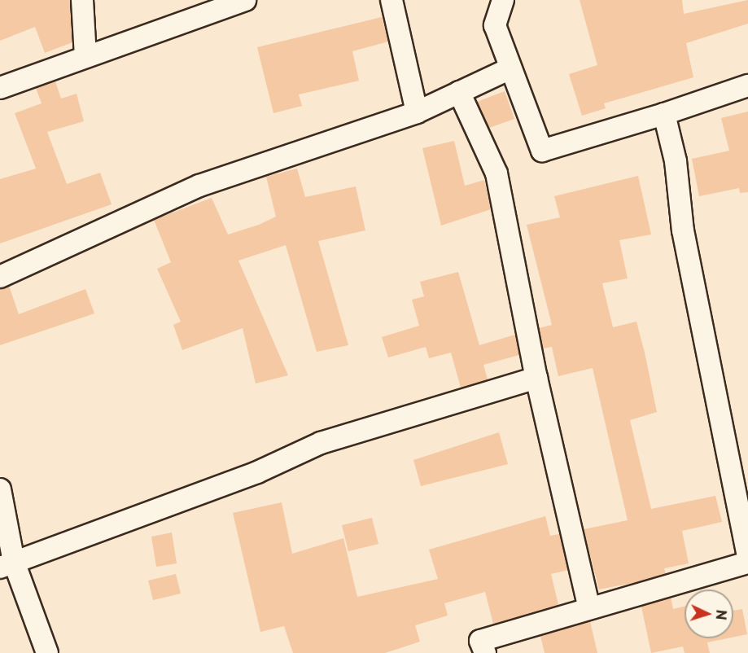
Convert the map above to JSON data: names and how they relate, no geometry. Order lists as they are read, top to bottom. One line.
{"north":"right"}
